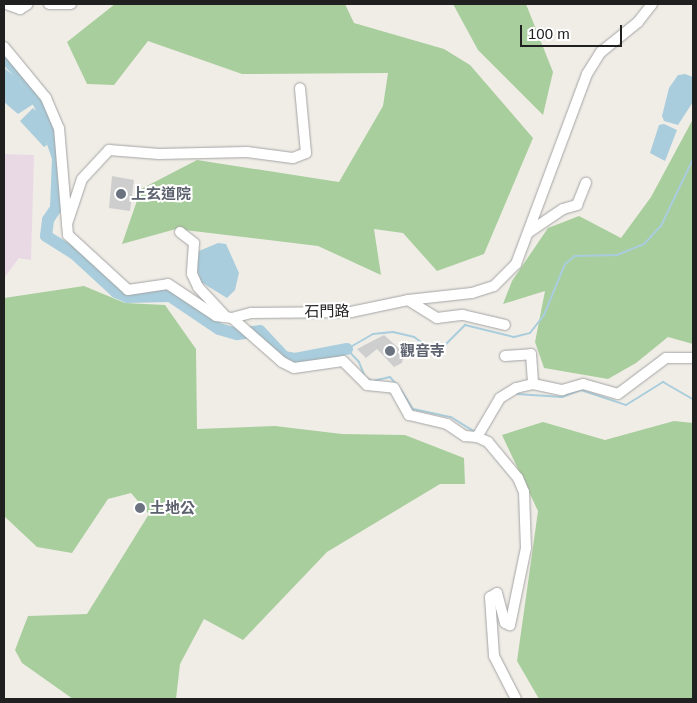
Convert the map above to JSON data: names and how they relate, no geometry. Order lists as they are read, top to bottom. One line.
{"streets":{"street":["石門路"]},"places":["上玄道院","觀音寺","土地公"],"scale_bar":"100 m"}
